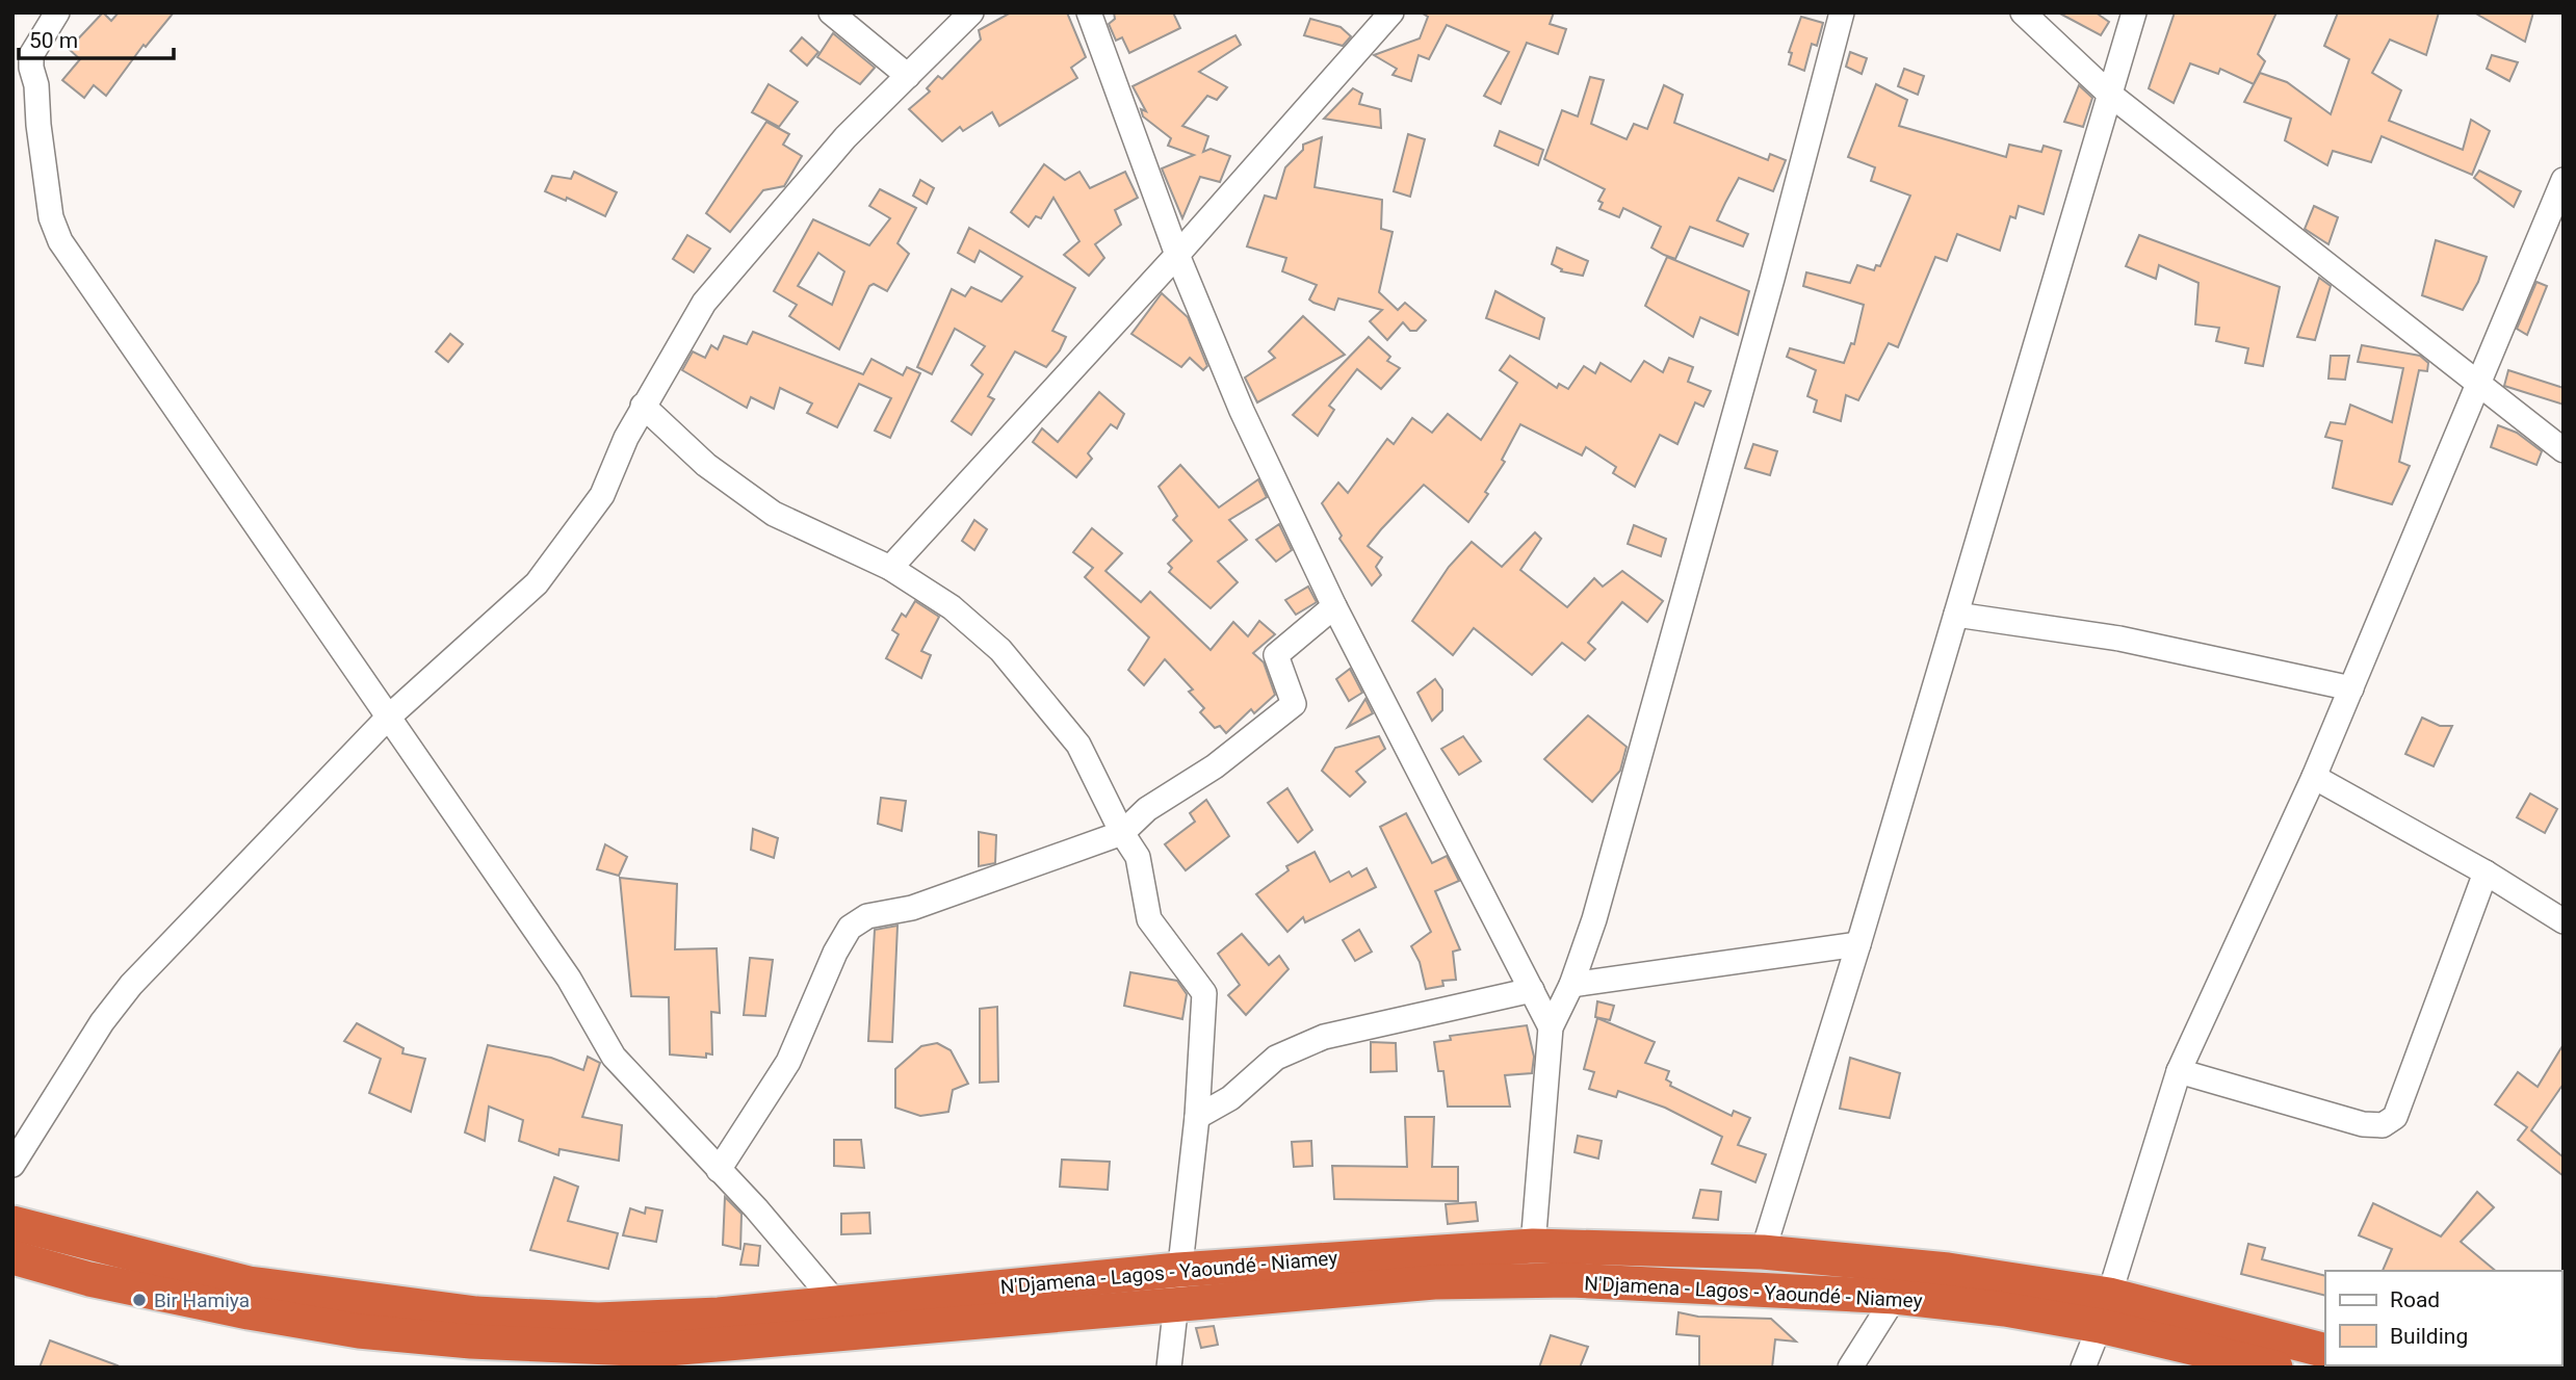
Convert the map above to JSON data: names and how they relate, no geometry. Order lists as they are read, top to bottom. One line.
{"streets":{"highway":["N'Djamena - Lagos - Yaoundé - Niamey"]},"places":["Bir Hamiya"],"legend":["Road","Building"],"scale_bar":"50 m"}
